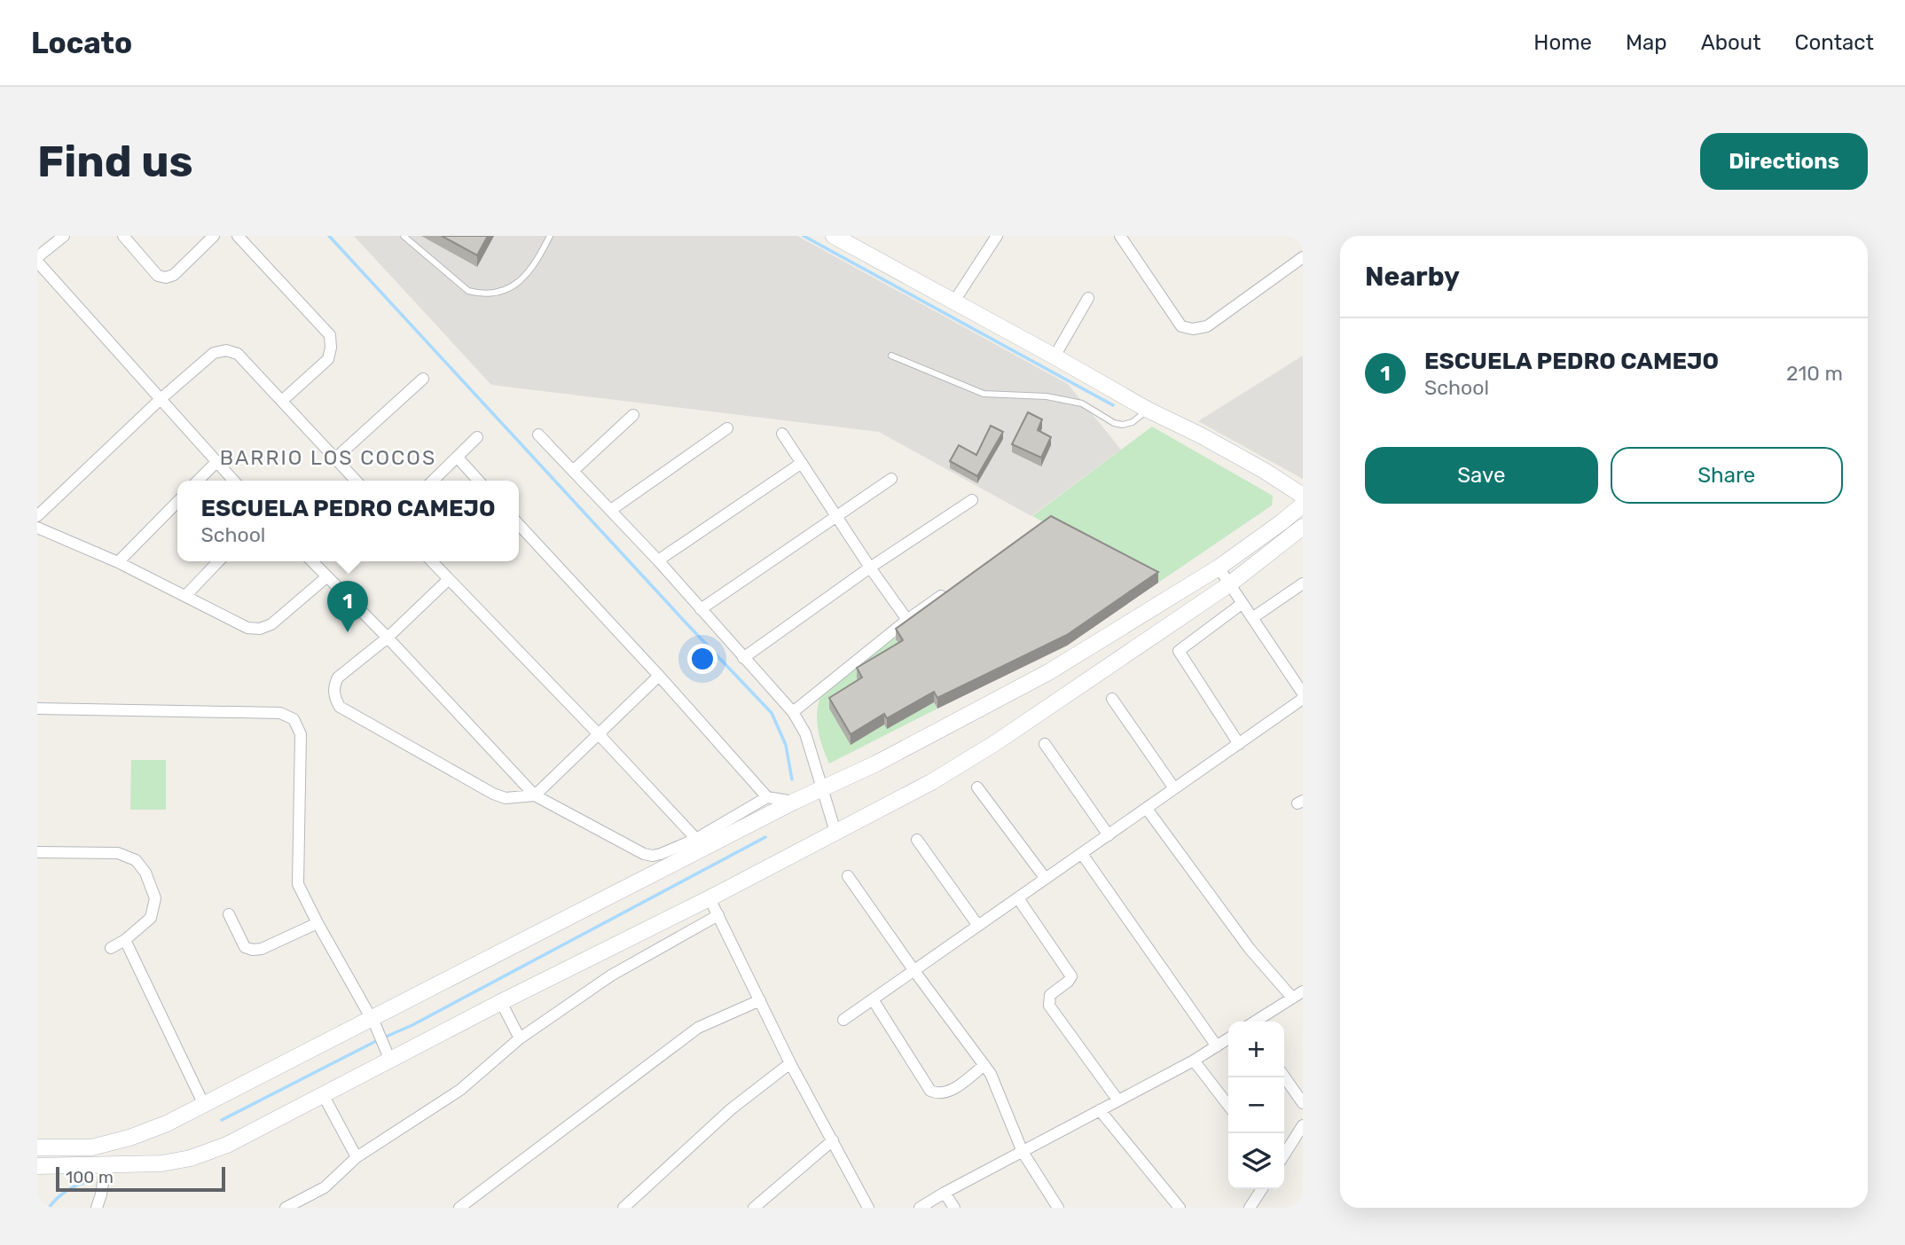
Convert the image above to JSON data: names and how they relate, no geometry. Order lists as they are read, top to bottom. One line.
{"districts":["BARRIO LOS COCOS"],"scale_bar":"100 m","page":{"header":"Locato","nav":["Home","Map","About","Contact"],"buttons":["Directions",["Save","Share"]],"title":"Find us","heading":"Nearby","list":[{"mark":"1","name":"ESCUELA PEDRO CAMEJO","note":"School","value":"210 m"}],"popup":["ESCUELA PEDRO CAMEJO","School"],"pins":"1","map_buttons":["+","−"],"scale":"100 m"}}
